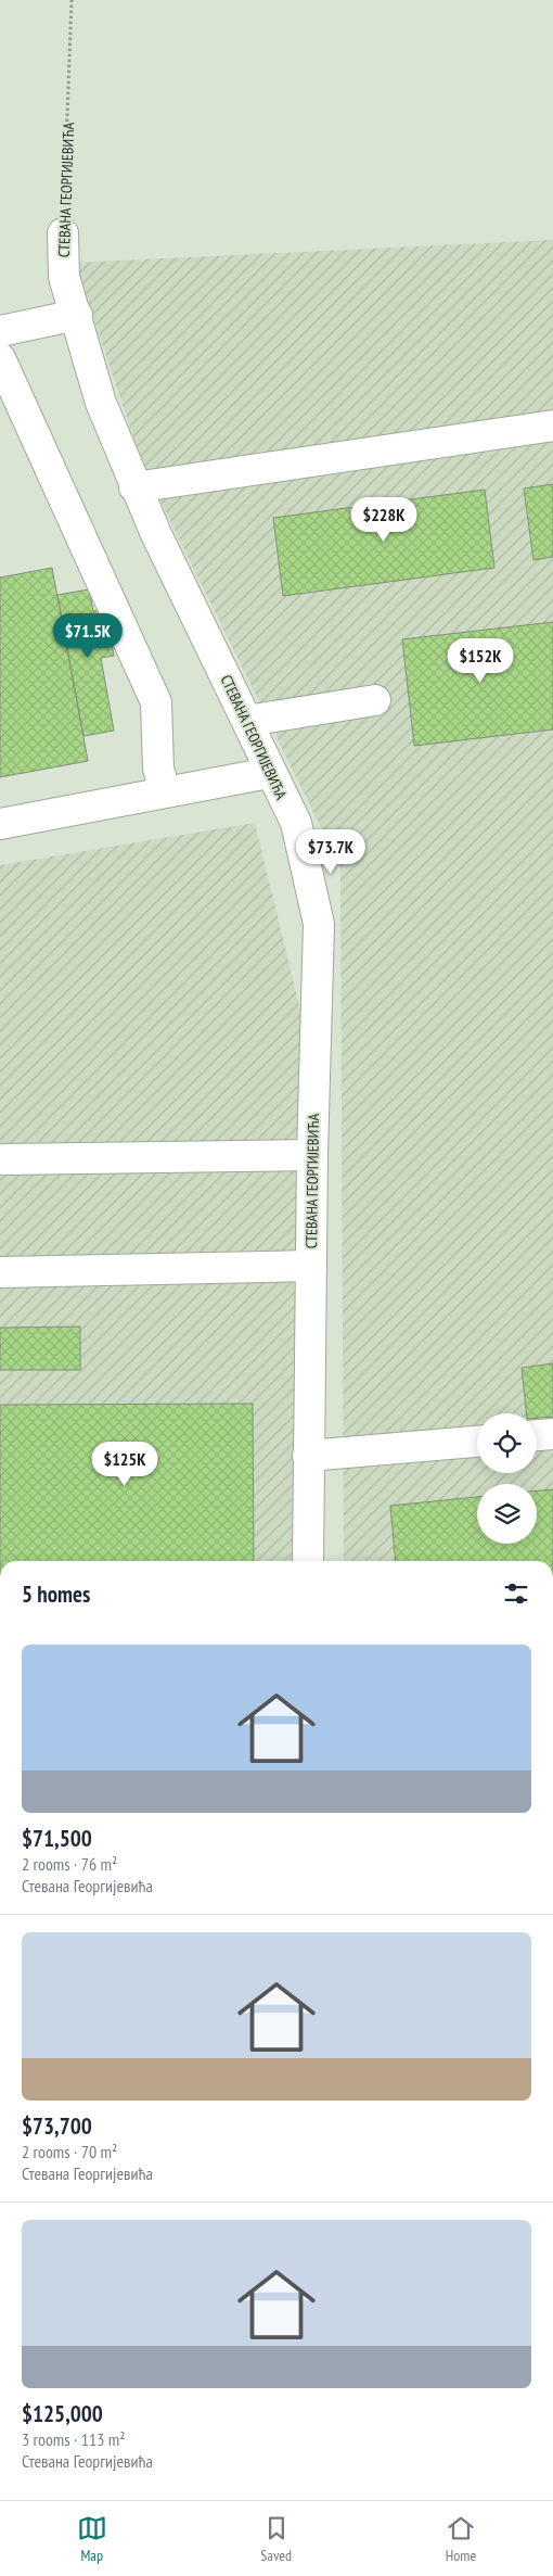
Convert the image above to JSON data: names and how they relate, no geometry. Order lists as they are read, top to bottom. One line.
{"streets":{"street":["СТЕВАНА ГЕОРГИЈЕВИЋА"]},"page":{"price":["$228K","$71.5K","$152K","$73.7K","$125K"],"heading":"5 homes","list":[{"name":"$71,500","note":"2 rooms · 76 m² · Стевана Георгијевића"},{"name":"$73,700","note":"2 rooms · 70 m² · Стевана Георгијевића"},{"name":"$125,000","note":"3 rooms · 113 m² · Стевана Георгијевића"}],"tabs":["Map","Saved","Home"]}}
